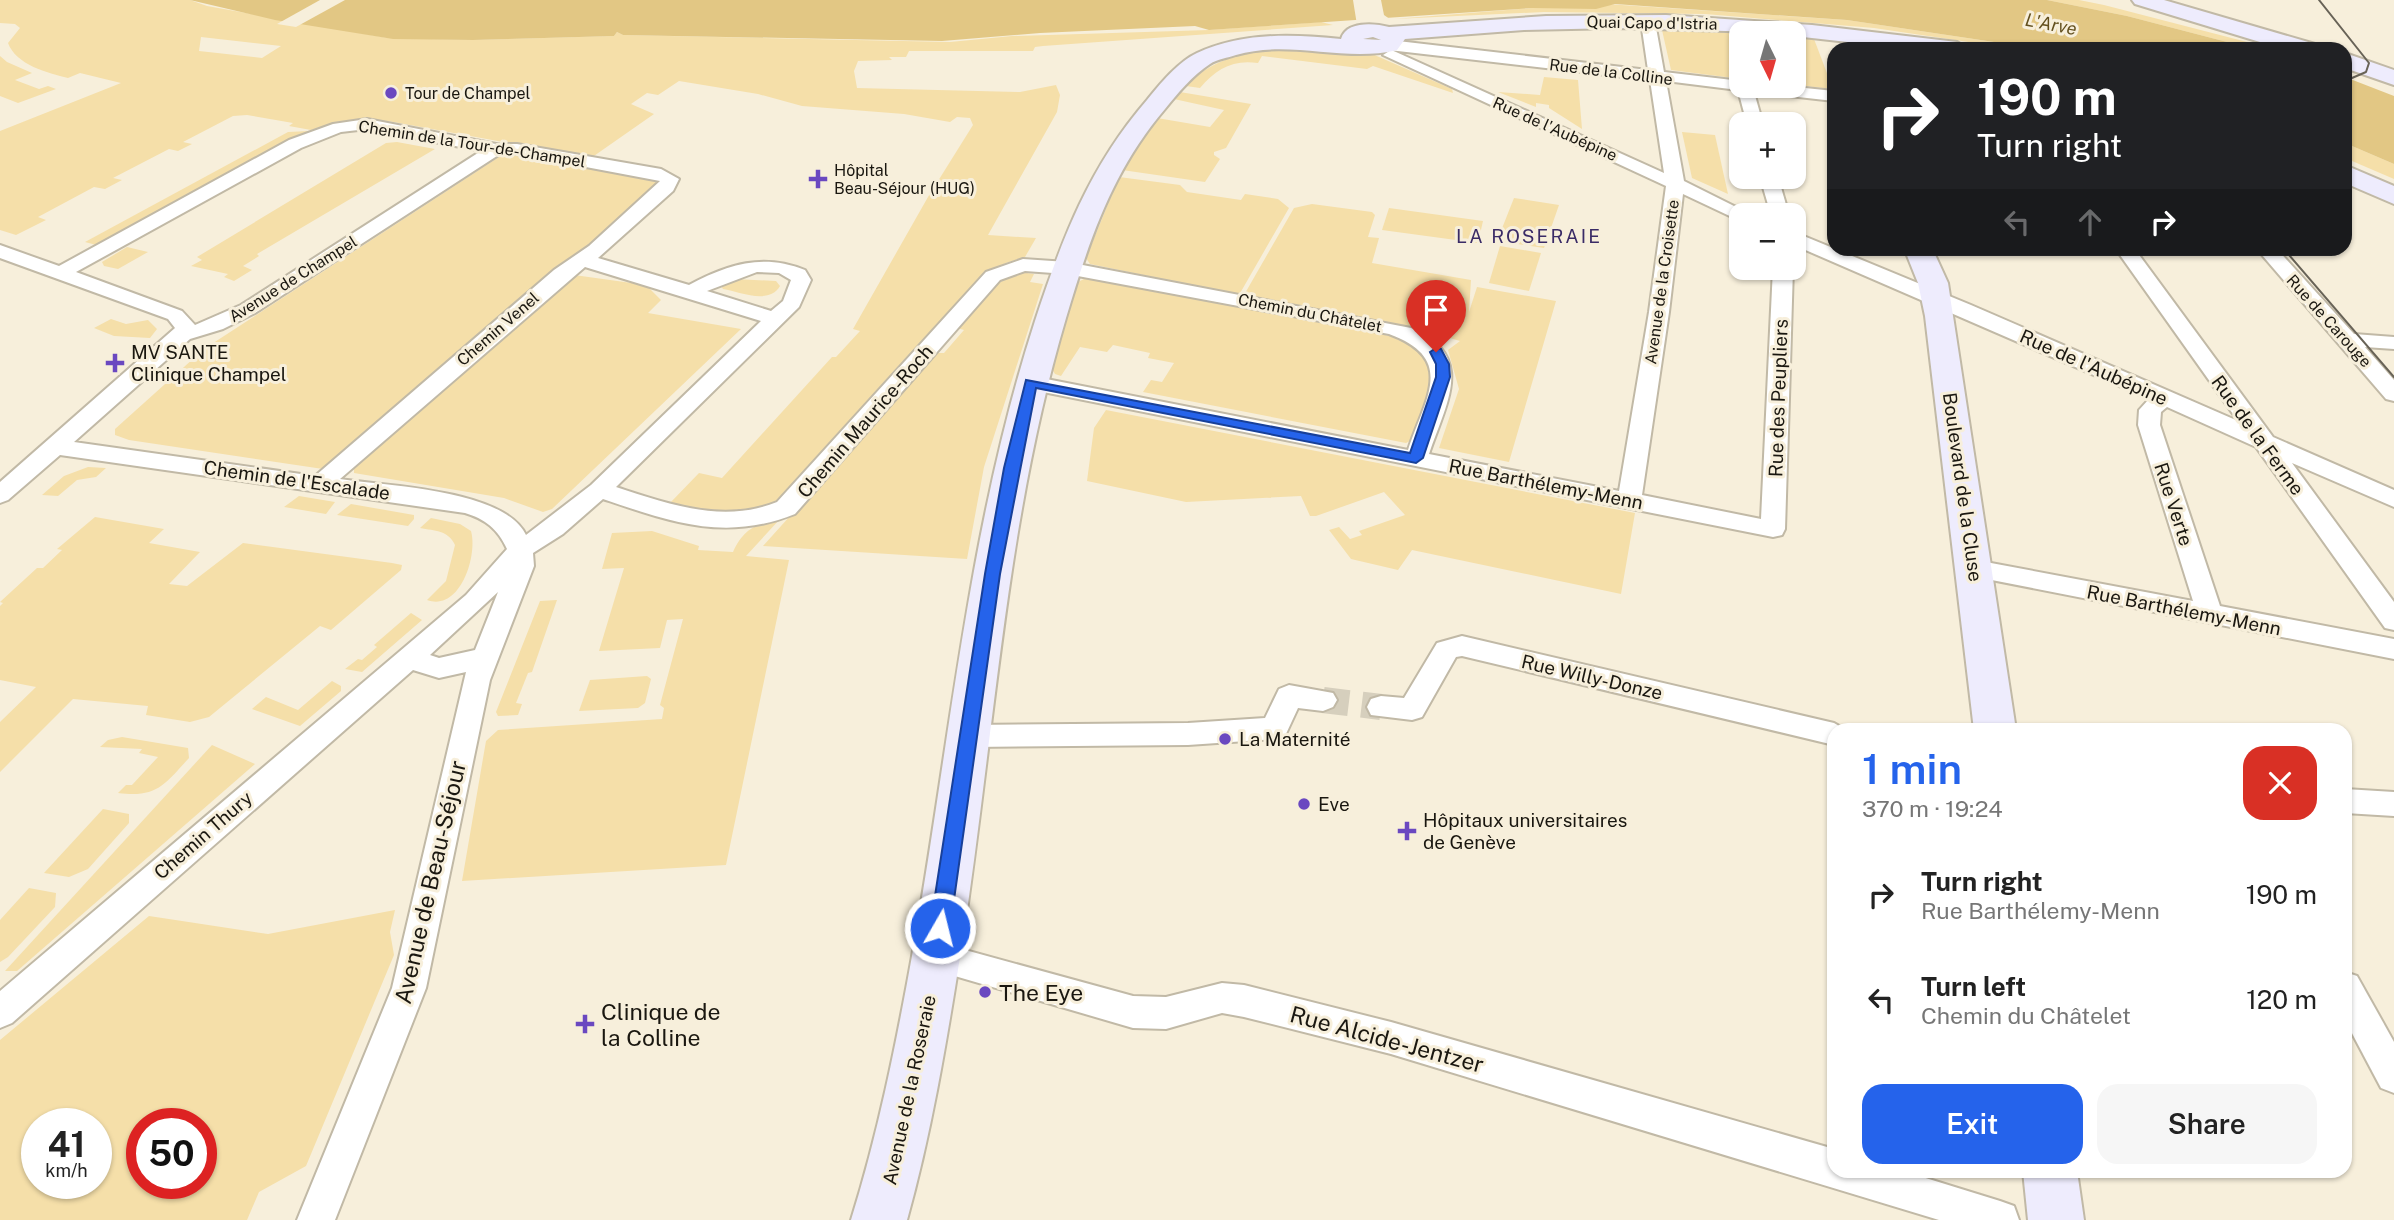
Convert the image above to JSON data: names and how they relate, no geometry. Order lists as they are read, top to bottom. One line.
{"streets":{"street":["Quai Capo d'Istria","Rue de la Colline","Rue de l'Aubépine","Chemin de la Tour-de-Champel","Avenue de Champel","Avenue de la Croisette","Chemin du Châtelet","Rue de Carouge","Chemin Venel","Rue des Peupliers","Chemin Maurice-Roch","Rue de la Ferme","Chemin de l'Escalade","Rue Barthélemy-Menn","Boulevard de la Cluse","Rue Verte","Rue Willy-Donze","Chemin Thury","Avenue de Beau-Séjour","Rue Alcide-Jentzer","Avenue de la Roseraie"]},"crossings":[["Quai Capo d'Istria","Rue de la Colline"],["Quai Capo d'Istria","Rue de l'Aubépine"],["Quai Capo d'Istria","Avenue de la Croisette"],["Quai Capo d'Istria","Avenue de la Roseraie"],["Rue de la Colline","Rue de l'Aubépine"],["Rue de la Colline","Avenue de la Croisette"],["Rue de la Colline","Avenue de la Roseraie"],["Rue de l'Aubépine","Avenue de la Croisette"],["Rue de l'Aubépine","Rue de la Ferme"],["Rue de l'Aubépine","Boulevard de la Cluse"],["Rue de l'Aubépine","Rue Verte"],["Rue de l'Aubépine","Avenue de la Roseraie"],["Chemin de la Tour-de-Champel","Avenue de Champel"],["Chemin de la Tour-de-Champel","Chemin Venel"],["Avenue de Champel","Chemin de l'Escalade"],["Avenue de la Croisette","Rue Barthélemy-Menn"],["Chemin du Châtelet","Chemin Maurice-Roch"],["Chemin du Châtelet","Rue Barthélemy-Menn"],["Chemin du Châtelet","Avenue de la Roseraie"],["Chemin Venel","Chemin de l'Escalade"],["Rue des Peupliers","Rue Barthélemy-Menn"],["Chemin Maurice-Roch","Avenue de la Roseraie"],["Chemin de l'Escalade","Chemin Thury"],["Chemin de l'Escalade","Avenue de Beau-Séjour"],["Rue Barthélemy-Menn","Boulevard de la Cluse"],["Rue Barthélemy-Menn","Rue Verte"],["Rue Barthélemy-Menn","Avenue de la Roseraie"],["Chemin Thury","Avenue de Beau-Séjour"],["Rue Alcide-Jentzer","Avenue de la Roseraie"]],"districts":["LA ROSERAIE"],"water":["L'Arve"],"places":{"other":["Tour de Champel","La Maternité","Eve","The Eye"],"health":["Hôpital Beau-Séjour (HUG)","MV SANTE Clinique Champel","Hôpitaux universitaires de Genève","Clinique de la Colline"]},"north":"bottom","page":{"map_buttons":["+","−"],"turn":["190 m","Turn right"],"heading":["1 min","370 m · 19:24"],"list":[{"name":"Turn right","note":"Rue Barthélemy-Menn","value":"190 m"},{"name":"Turn left","note":"Chemin du Châtelet","value":"120 m"}],"buttons":["Exit","Share"],"speed":"41 km/h","limit":"50"}}
